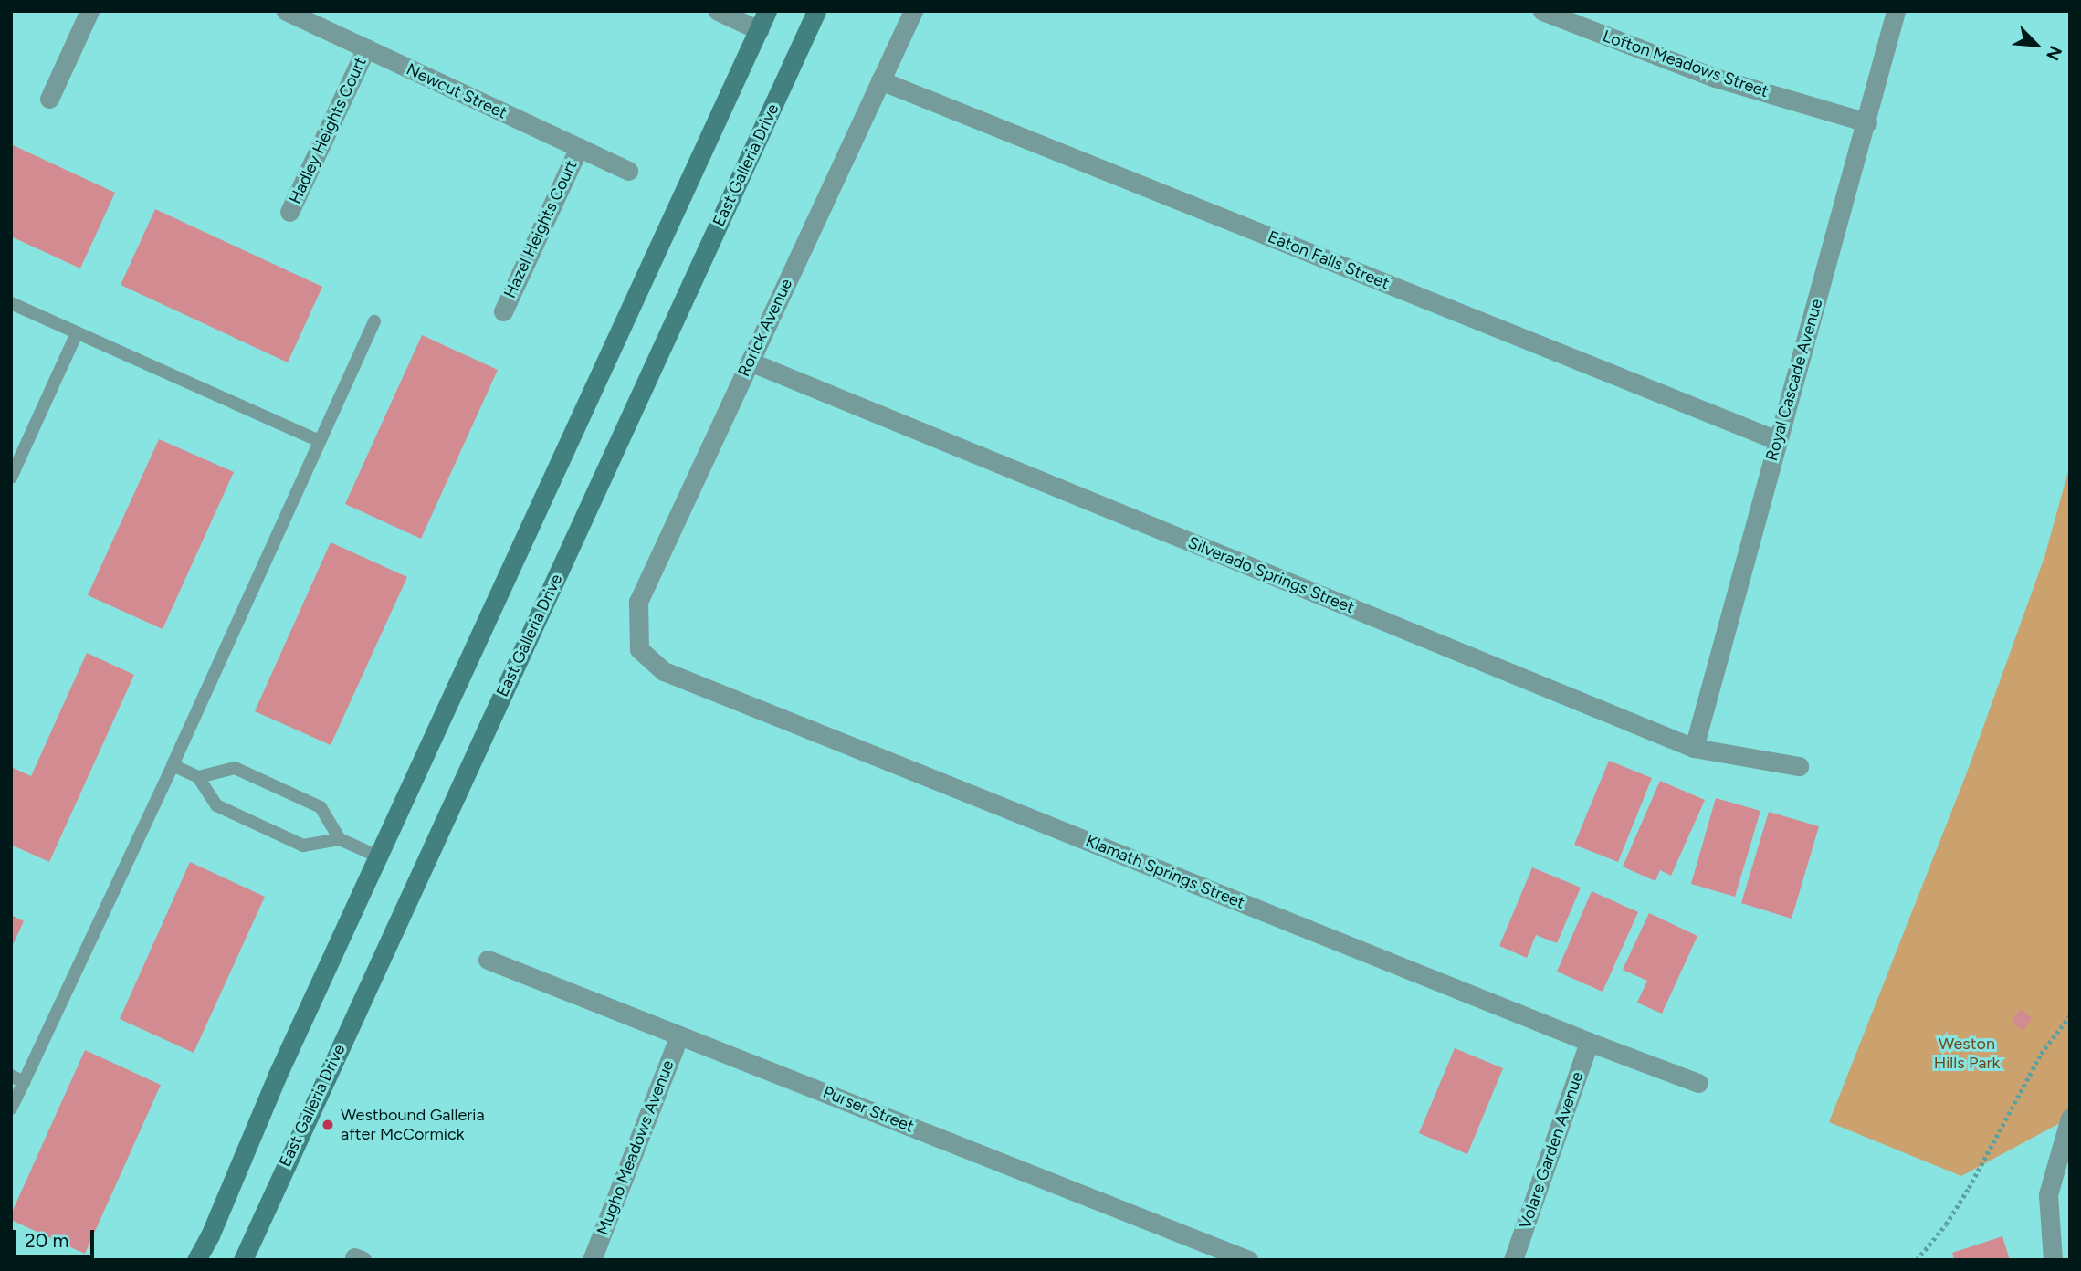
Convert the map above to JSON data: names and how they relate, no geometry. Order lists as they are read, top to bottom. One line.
{"streets":{"main road":["East Galleria Drive"],"street":["Lofton Meadows Street","Newcut Street","Hadley Heights Court","Hazel Heights Court","Eaton Falls Street","Rorick Avenue","Royal Cascade Avenue","Silverado Springs Street","Klamath Springs Street","Purser Street","Mugho Meadows Avenue","Volare Garden Avenue"]},"crossings":[["Lofton Meadows Street","Royal Cascade Avenue"],["Newcut Street","Hadley Heights Court"],["Newcut Street","Hazel Heights Court"],["Eaton Falls Street","Rorick Avenue"],["Eaton Falls Street","Royal Cascade Avenue"],["Rorick Avenue","Silverado Springs Street"],["Rorick Avenue","Klamath Springs Street"],["Royal Cascade Avenue","Silverado Springs Street"],["Klamath Springs Street","Volare Garden Avenue"],["Purser Street","Mugho Meadows Avenue"]],"parks":["Weston Hills Park"],"places":["Westbound Galleria after McCormick"],"scale_bar":"20 m","north":"bottom right"}
